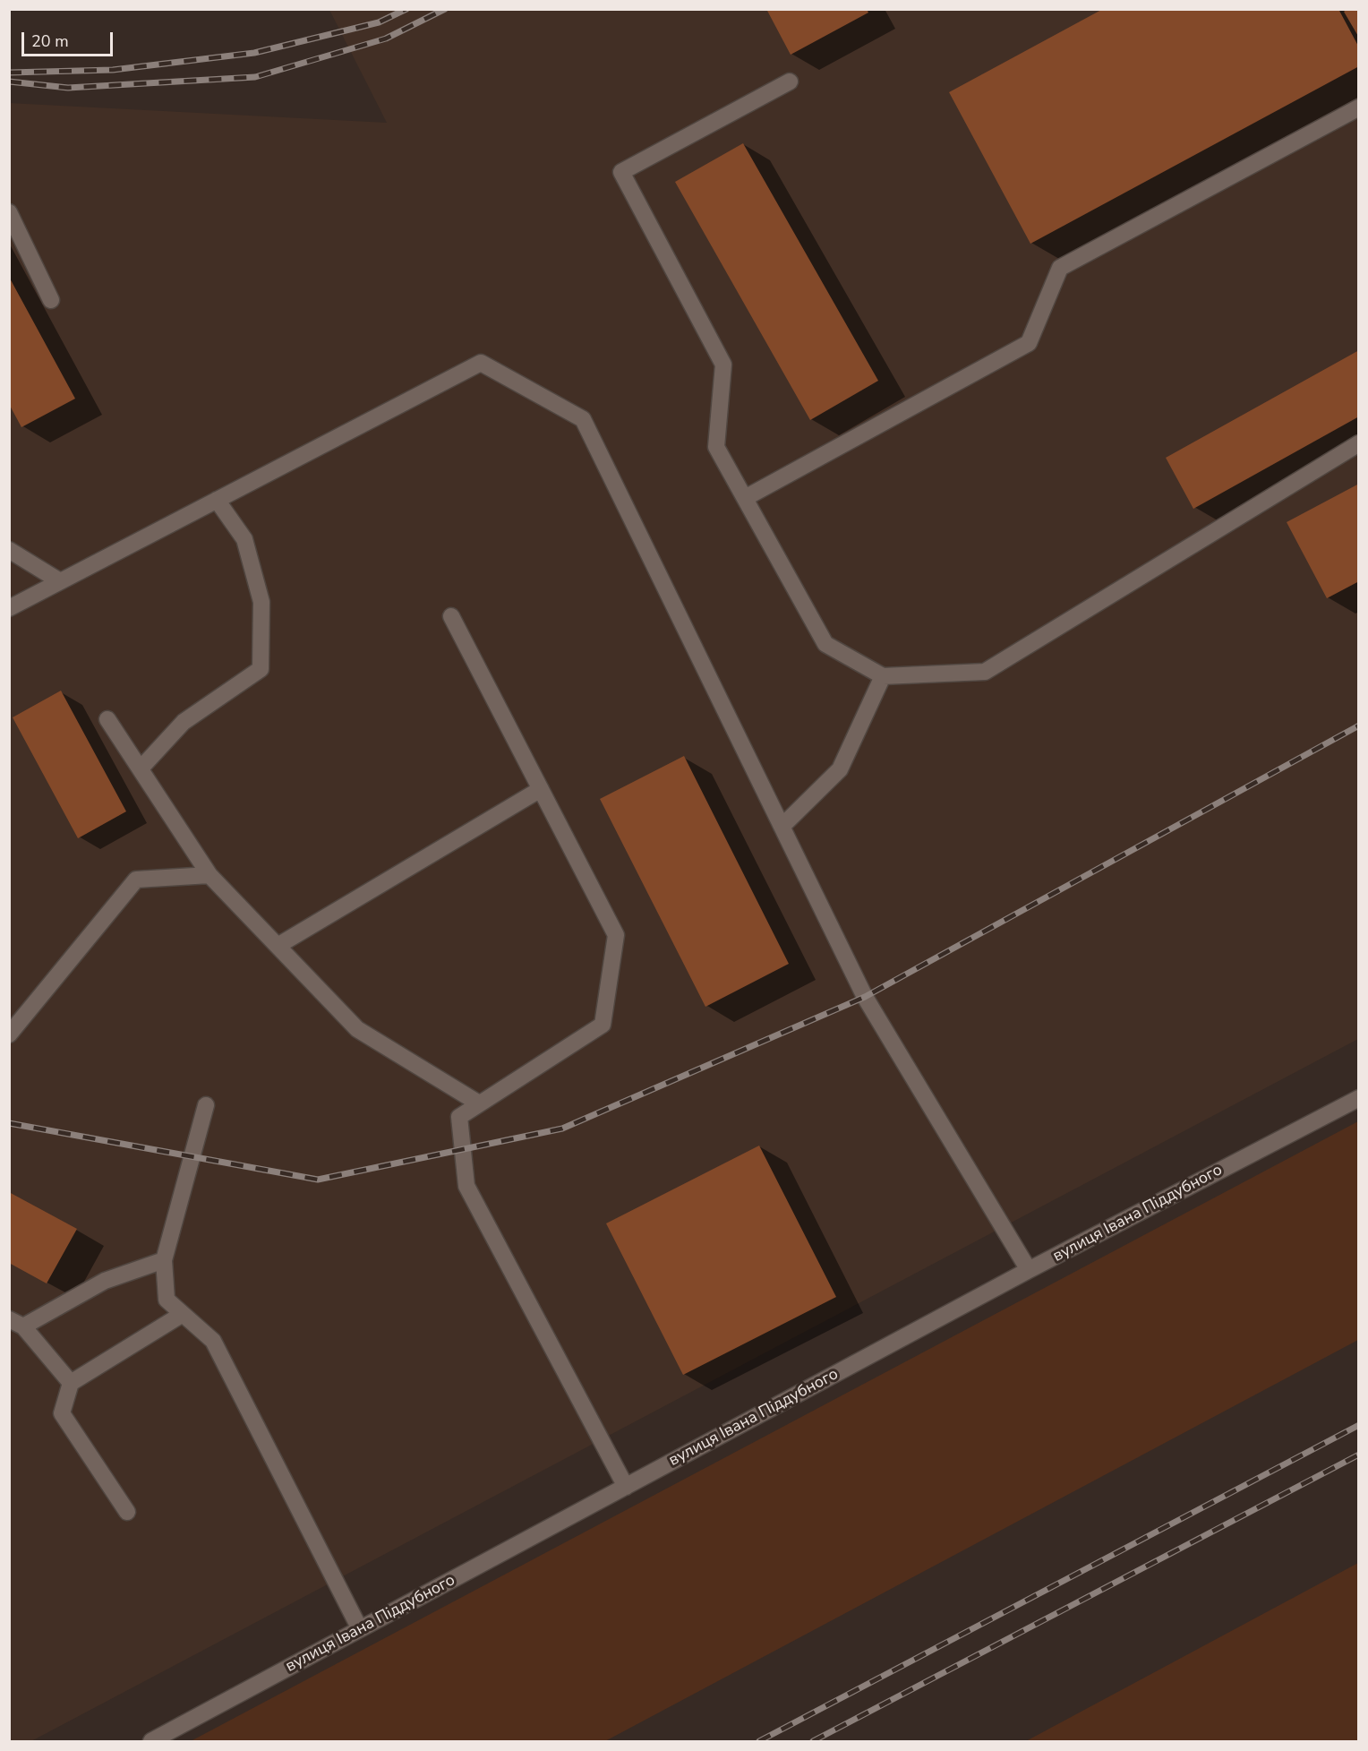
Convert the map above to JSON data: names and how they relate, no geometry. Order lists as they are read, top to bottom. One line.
{"streets":{"street":["вулиця Івана Піддубного"]},"scale_bar":"20 m"}
